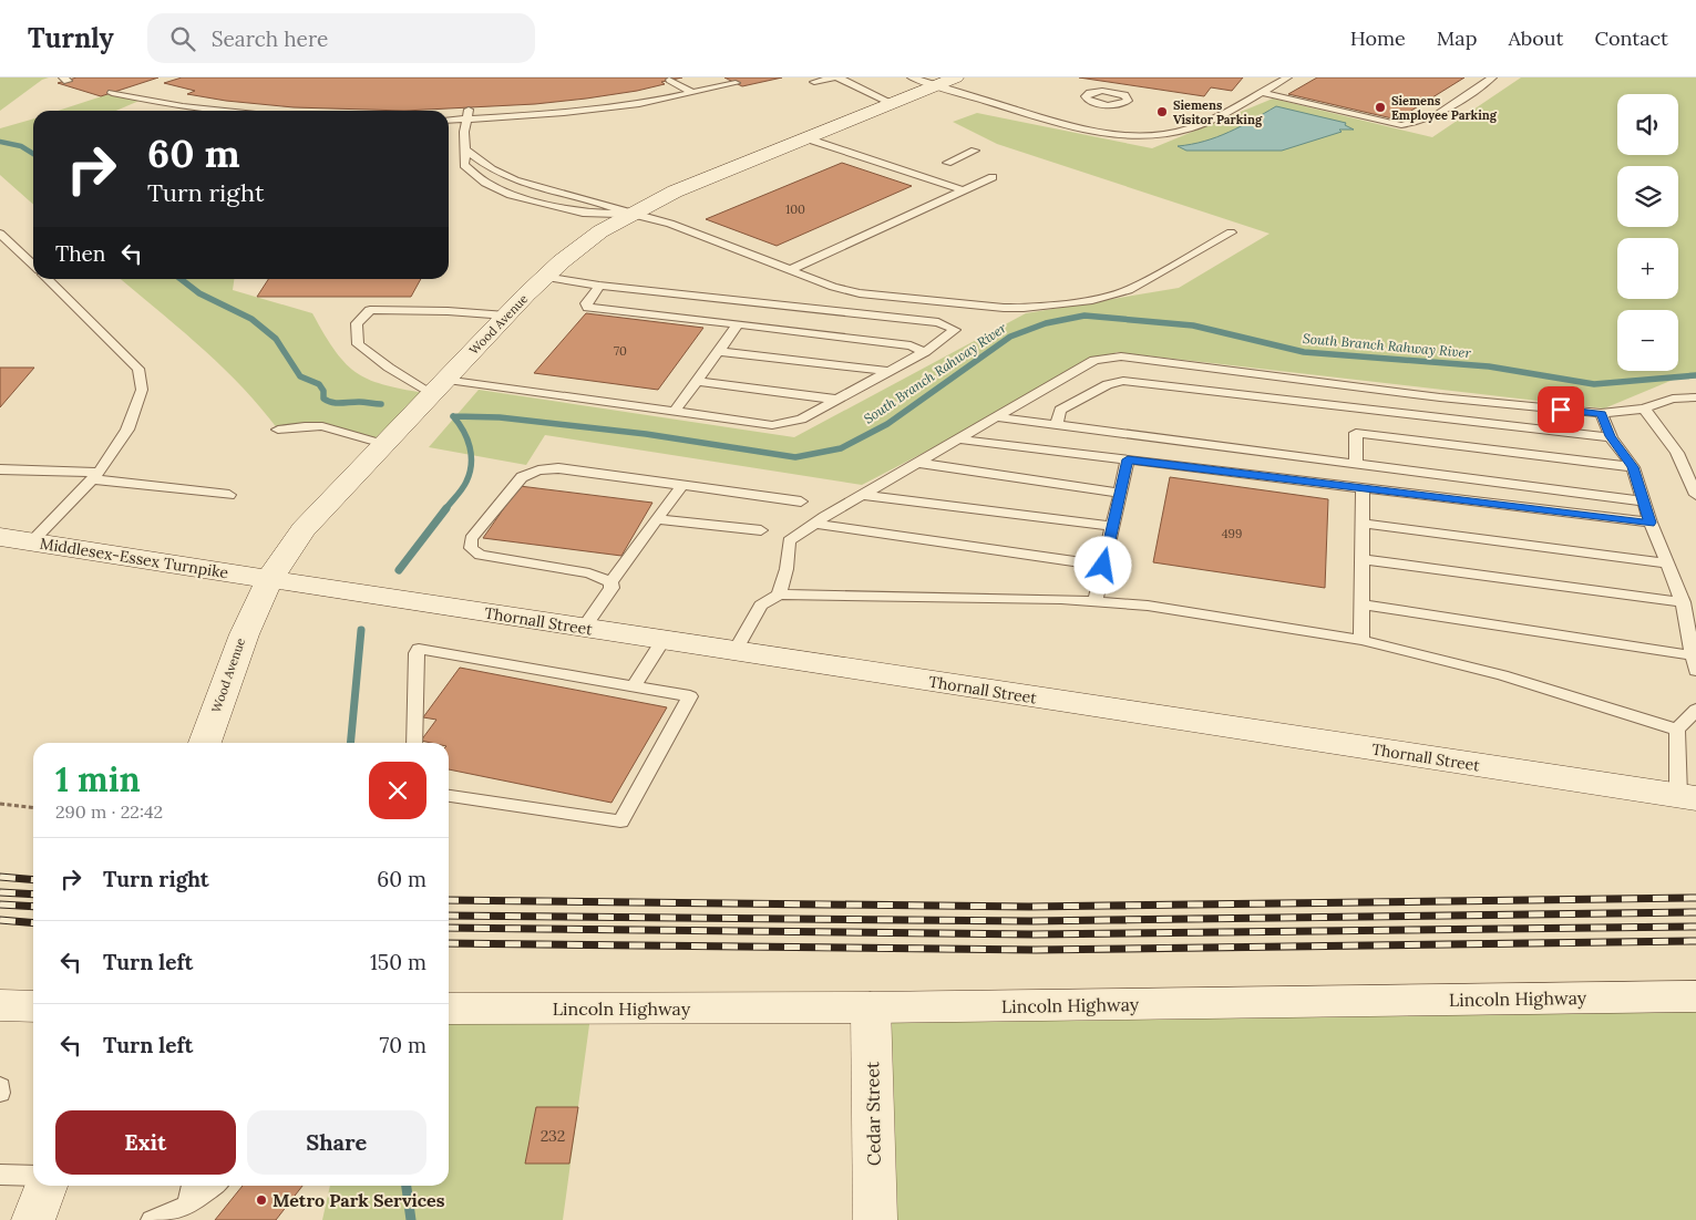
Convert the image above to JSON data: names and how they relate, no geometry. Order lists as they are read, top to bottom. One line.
{"streets":{"street":["Wood Avenue","Middlesex-Essex Turnpike","Thornall Street","Lincoln Highway","Cedar Street"]},"crossings":[["Wood Avenue","Middlesex-Essex Turnpike"],["Wood Avenue","Thornall Street"],["Middlesex-Essex Turnpike","Thornall Street"],["Lincoln Highway","Cedar Street"]],"water":["South Branch Rahway River"],"places":["Siemens Employee Parking","Siemens Visitor Parking","Metro Park Services"],"house_numbers":["100","70","499","232"],"page":{"header":"Turnly","search":"Search here","nav":["Home","Map","About","Contact"],"map_buttons":["+","−"],"turn":["60 m","Turn right"],"then":"Then","heading":["1 min","290 m · 22:42"],"list":[{"name":"Turn right","value":"60 m"},{"name":"Turn left","value":"150 m"},{"name":"Turn left","value":"70 m"}],"buttons":["Exit","Share"]}}
